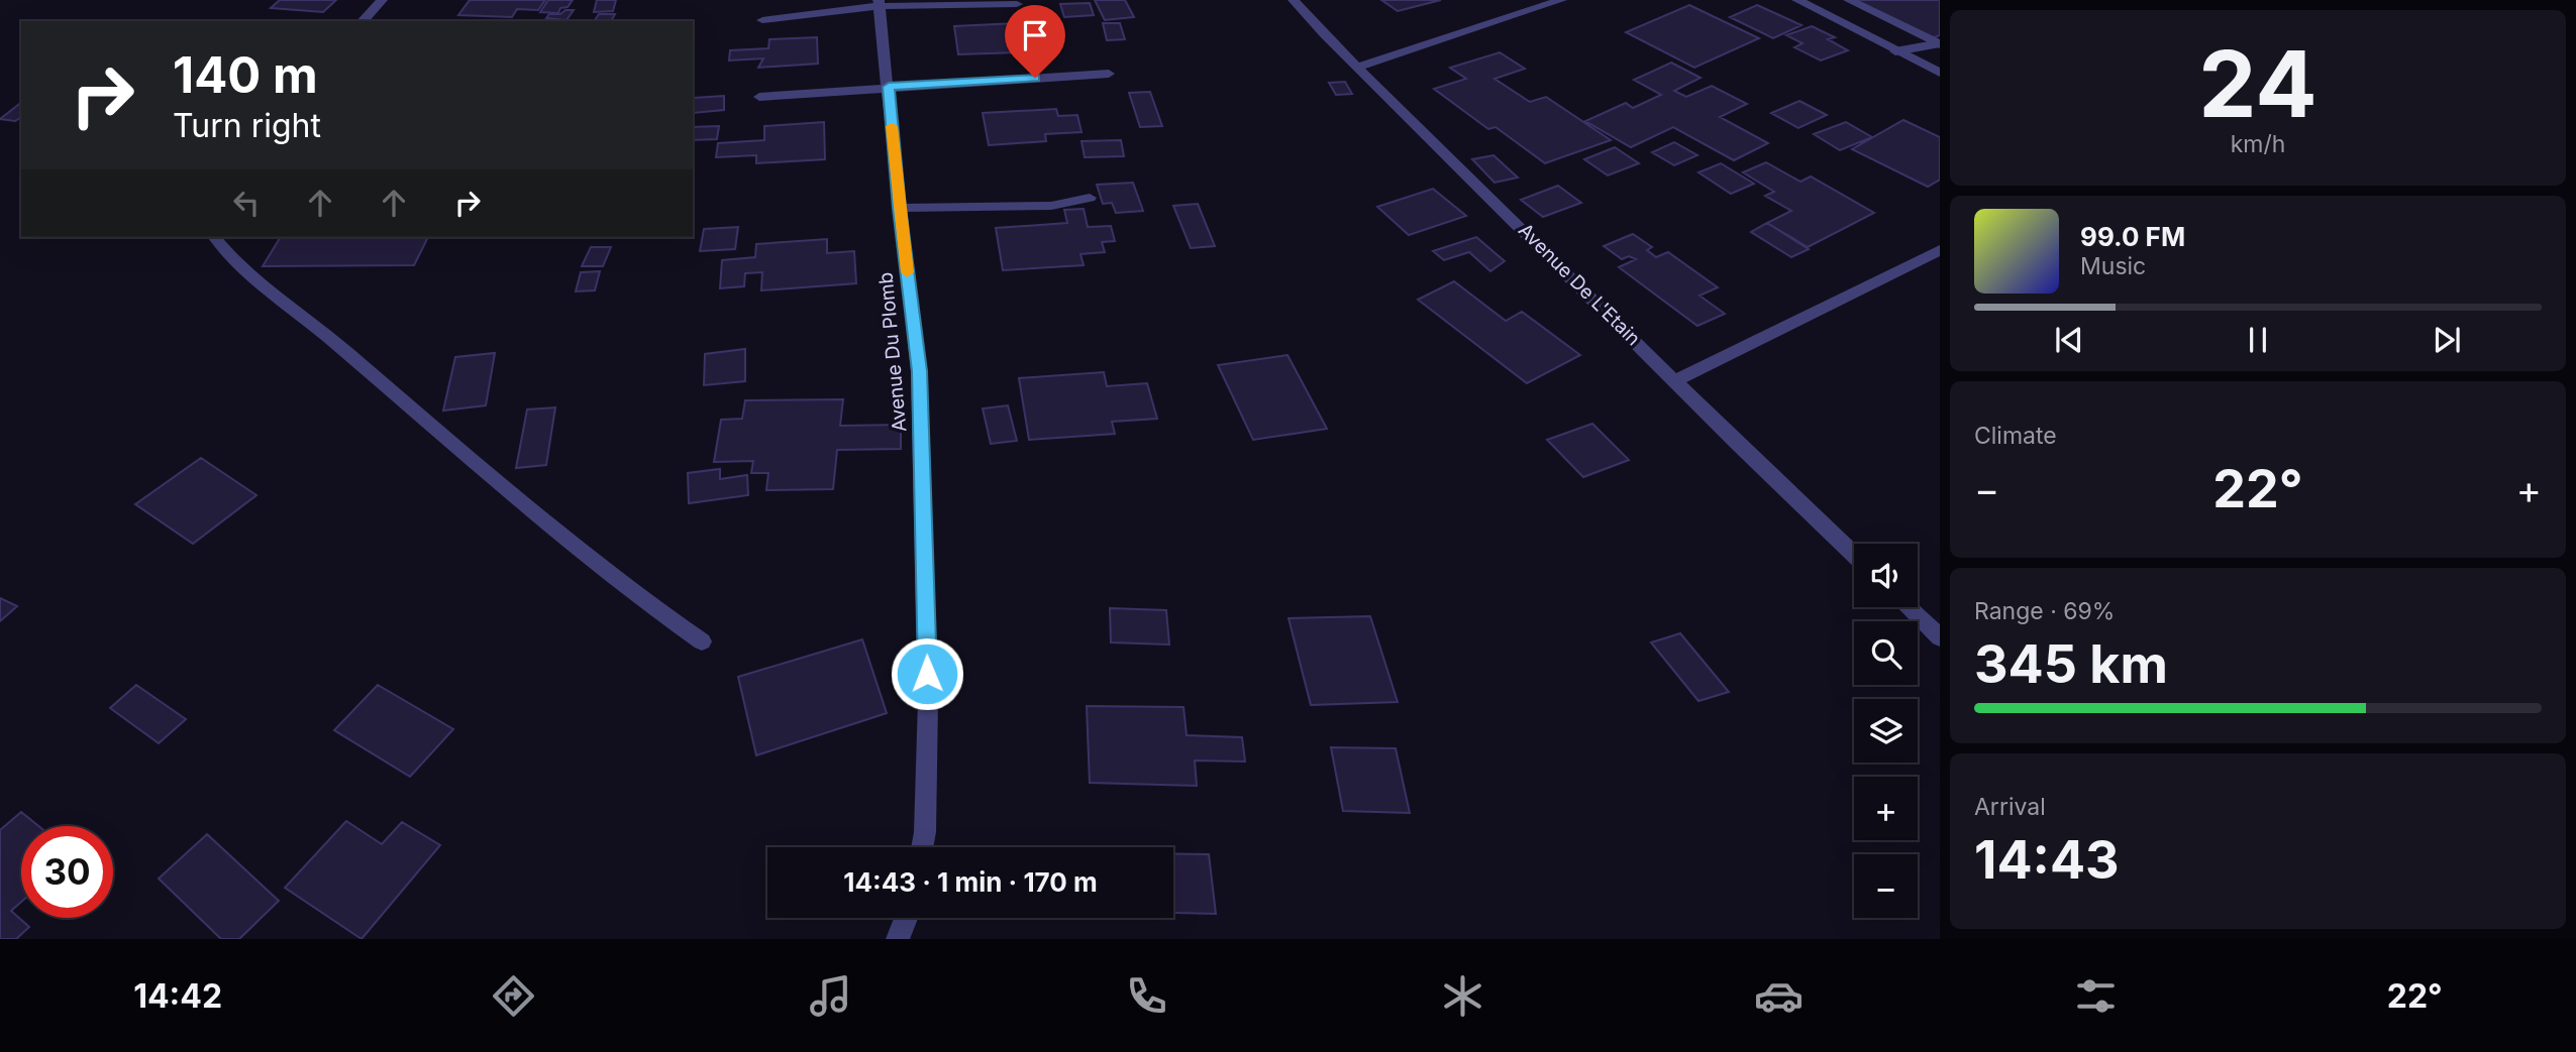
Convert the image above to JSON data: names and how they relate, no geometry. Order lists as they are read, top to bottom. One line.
{"streets":{"street":["Avenue De L'Etain","Avenue Du Plomb"]},"page":{"tile":[["24","km/h"],"Climate",["Range · 69%","345 km"],["Arrival","14:43"]],"turn":["140 m","Turn right"],"song":["99.0 FM","Music"],"heat":["−","22°","+"],"map_buttons":["+","−"],"limit":"30","trip":"14:43 · 1 min · 170 m","tabs":["14:42","22°"]}}
